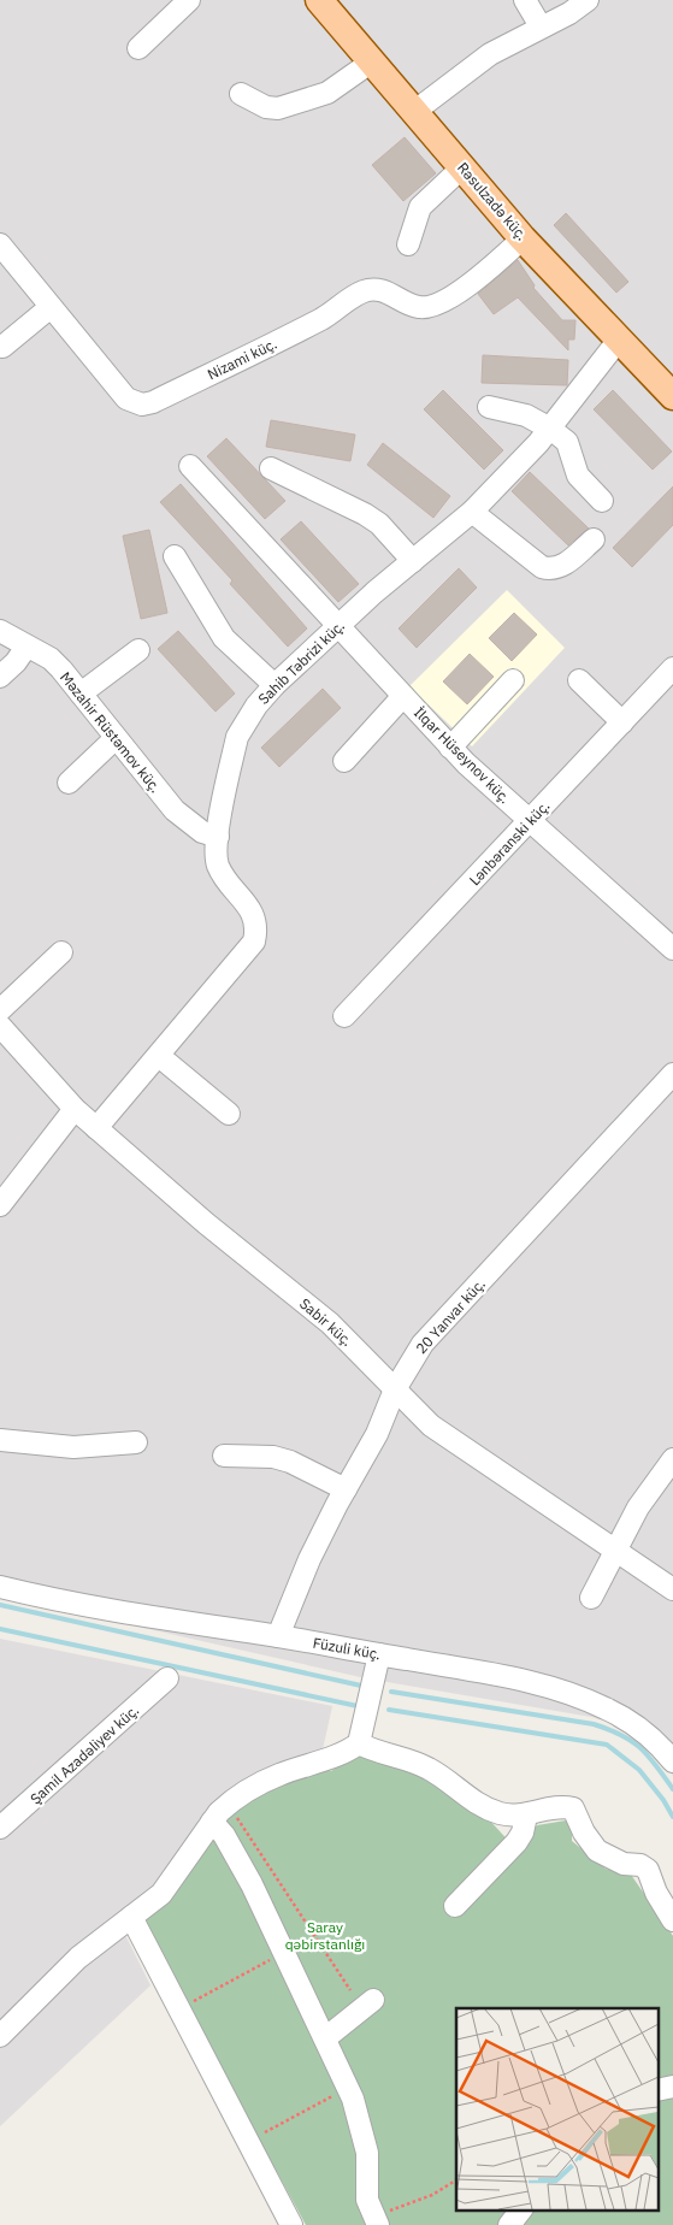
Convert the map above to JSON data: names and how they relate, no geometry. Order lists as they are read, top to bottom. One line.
{"streets":{"main road":["Rəsulzadə küç."],"street":["Nizami küç.","Sahib Təbrizi küç.","Məzahir Rüstəmov küç.","İlqar Hüseynov küç.","Lənbəranski küç.","20 Yanvar küç.","Sabir küç.","Füzuli küç.","Şamil Azadəliyev küç."]},"crossings":[["Rəsulzadə küç.","Nizami küç."],["Rəsulzadə küç.","Sahib Təbrizi küç."],["Sahib Təbrizi küç.","Məzahir Rüstəmov küç."],["Sahib Təbrizi küç.","İlqar Hüseynov küç."],["Sahib Təbrizi küç.","Sabir küç."],["İlqar Hüseynov küç.","Lənbəranski küç."],["20 Yanvar küç.","Sabir küç."],["20 Yanvar küç.","Füzuli küç."]],"parks":["Saray qəbirstanlığı"]}
